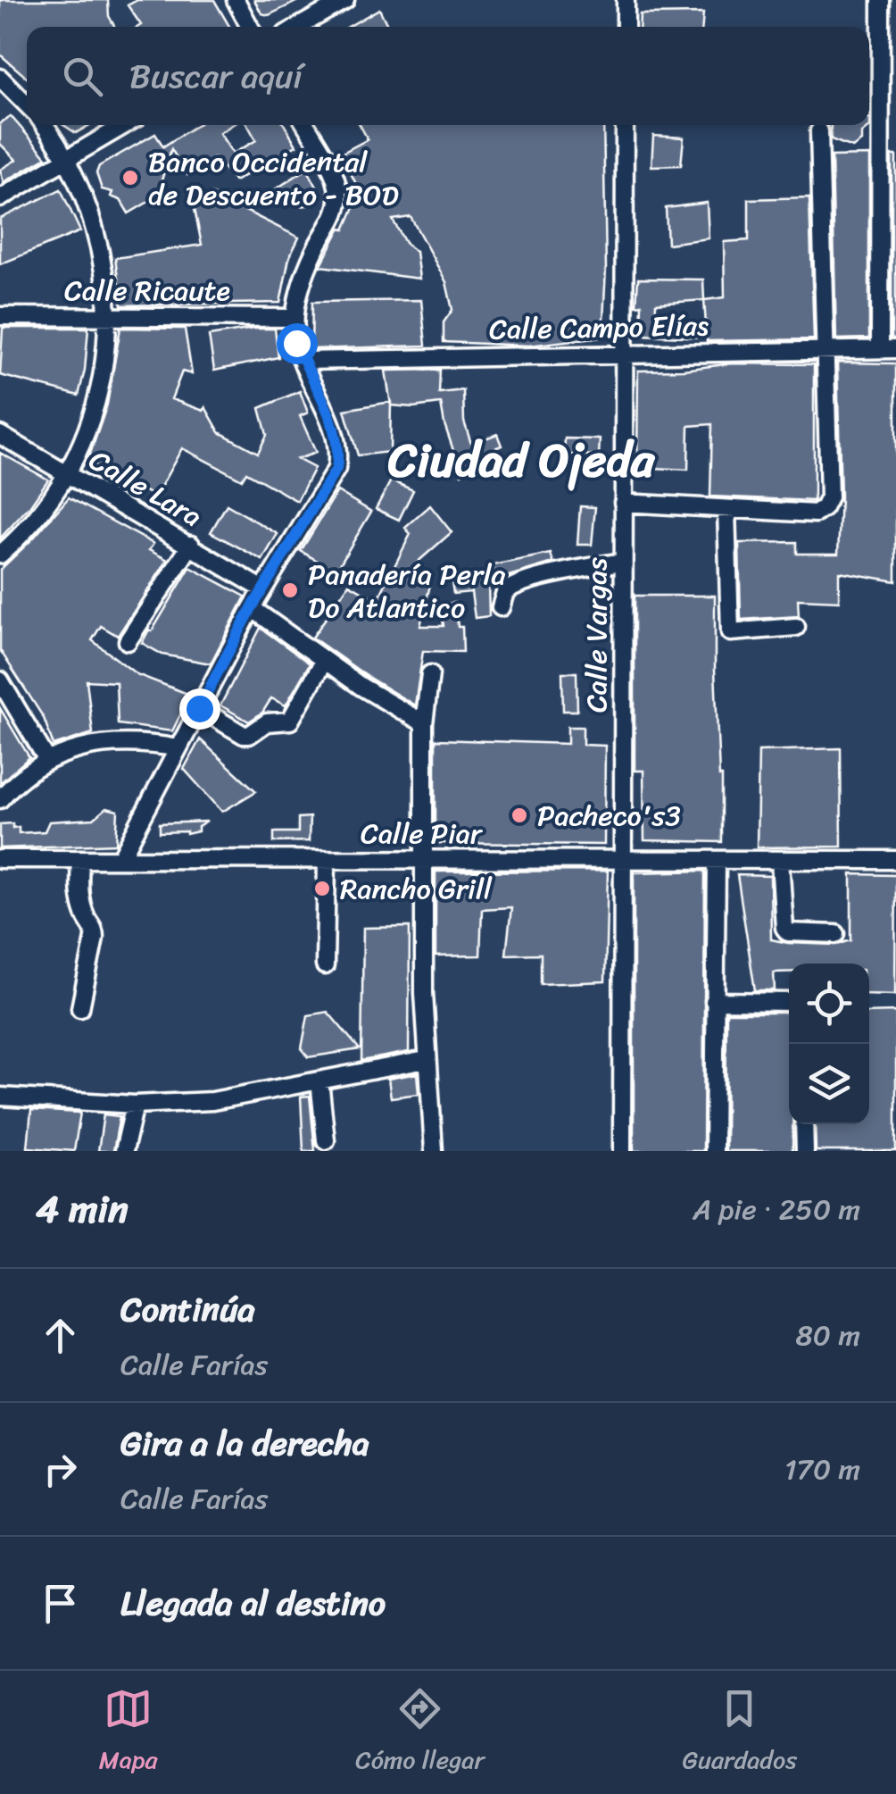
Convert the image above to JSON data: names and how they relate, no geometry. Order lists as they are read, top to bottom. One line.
{"streets":{"street":["Calle Ricaute","Calle Campo Elías","Calle Lara","Calle Vargas","Calle Piar"]},"crossings":[["Calle Campo Elías","Calle Vargas"],["Calle Vargas","Calle Piar"]],"districts":["Ciudad Ojeda"],"places":["Banco Occidental de Descuento - BOD","Panadería Perla Do Atlantico","Pacheco's3","Rancho Grill"],"page":{"search":"Buscar aquí","heading":["4 min","A pie · 250 m"],"list":[["Continúa","Calle Farías","80 m"],["Gira a la derecha","Calle Farías","170 m"],"Llegada al destino"],"nav":["Mapa","Cómo llegar","Guardados"]}}
